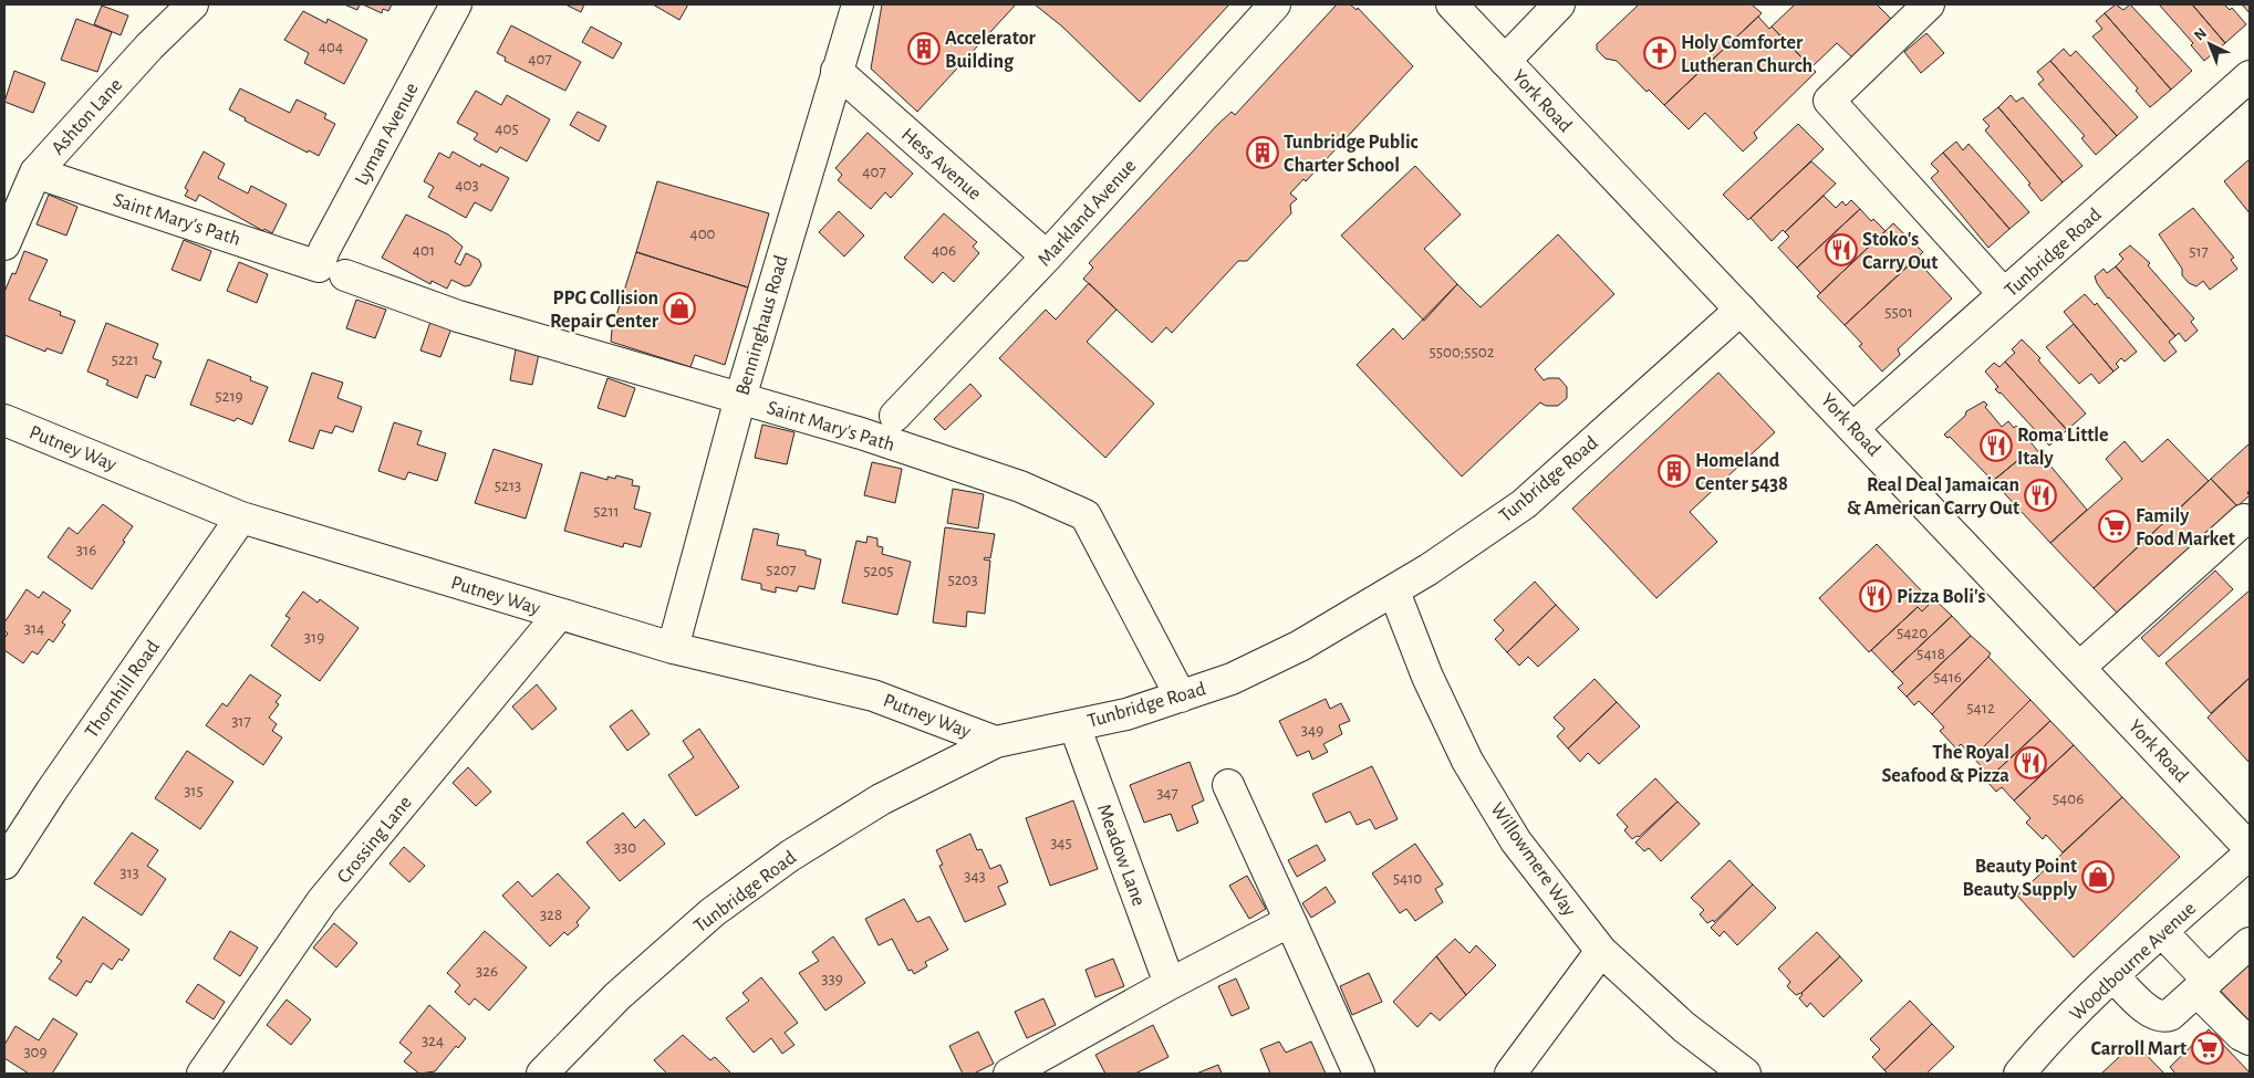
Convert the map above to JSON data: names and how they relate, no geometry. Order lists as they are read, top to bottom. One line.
{"streets":{"street":["York Road","Ashton Lane","Lyman Avenue","Hess Avenue","Markland Avenue","Saint Mary's Path","Tunbridge Road","Benninghaus Road","Putney Way","Thornhill Road","Crossing Lane","Meadow Lane","Willowmere Way","Woodbourne Avenue"]},"crossings":[["York Road","Tunbridge Road"],["Ashton Lane","Saint Mary's Path"],["Lyman Avenue","Saint Mary's Path"],["Hess Avenue","Markland Avenue"],["Hess Avenue","Benninghaus Road"],["Saint Mary's Path","Tunbridge Road"],["Saint Mary's Path","Benninghaus Road"],["Tunbridge Road","Putney Way"],["Tunbridge Road","Meadow Lane"],["Tunbridge Road","Willowmere Way"],["Benninghaus Road","Putney Way"],["Putney Way","Thornhill Road"],["Putney Way","Crossing Lane"]],"places":{"building":["Accelerator Building","Tunbridge Public Charter School","Homeland Center 5438"],"church":["Holy Comforter Lutheran Church"],"restaurant":["Stoko's Carry Out","Roma Little Italy","Real Deal Jamaican & American Carry Out","Pizza Boli's","The Royal Seafood & Pizza"],"shop":["PPG Collision Repair Center","Beauty Point Beauty Supply"],"supermarket":["Family Food Market","Carroll Mart"]},"house_numbers":["404","407","405","407","403","400","401","406","517","5501","5500;5502","5221","5219","5213","5211","316","5207","5205","5203","314","5420","319","5418","5416","5412","317","349","315","347","5406","345","330","313","343","5410","328","326","339","324","309"],"north":"top left"}
